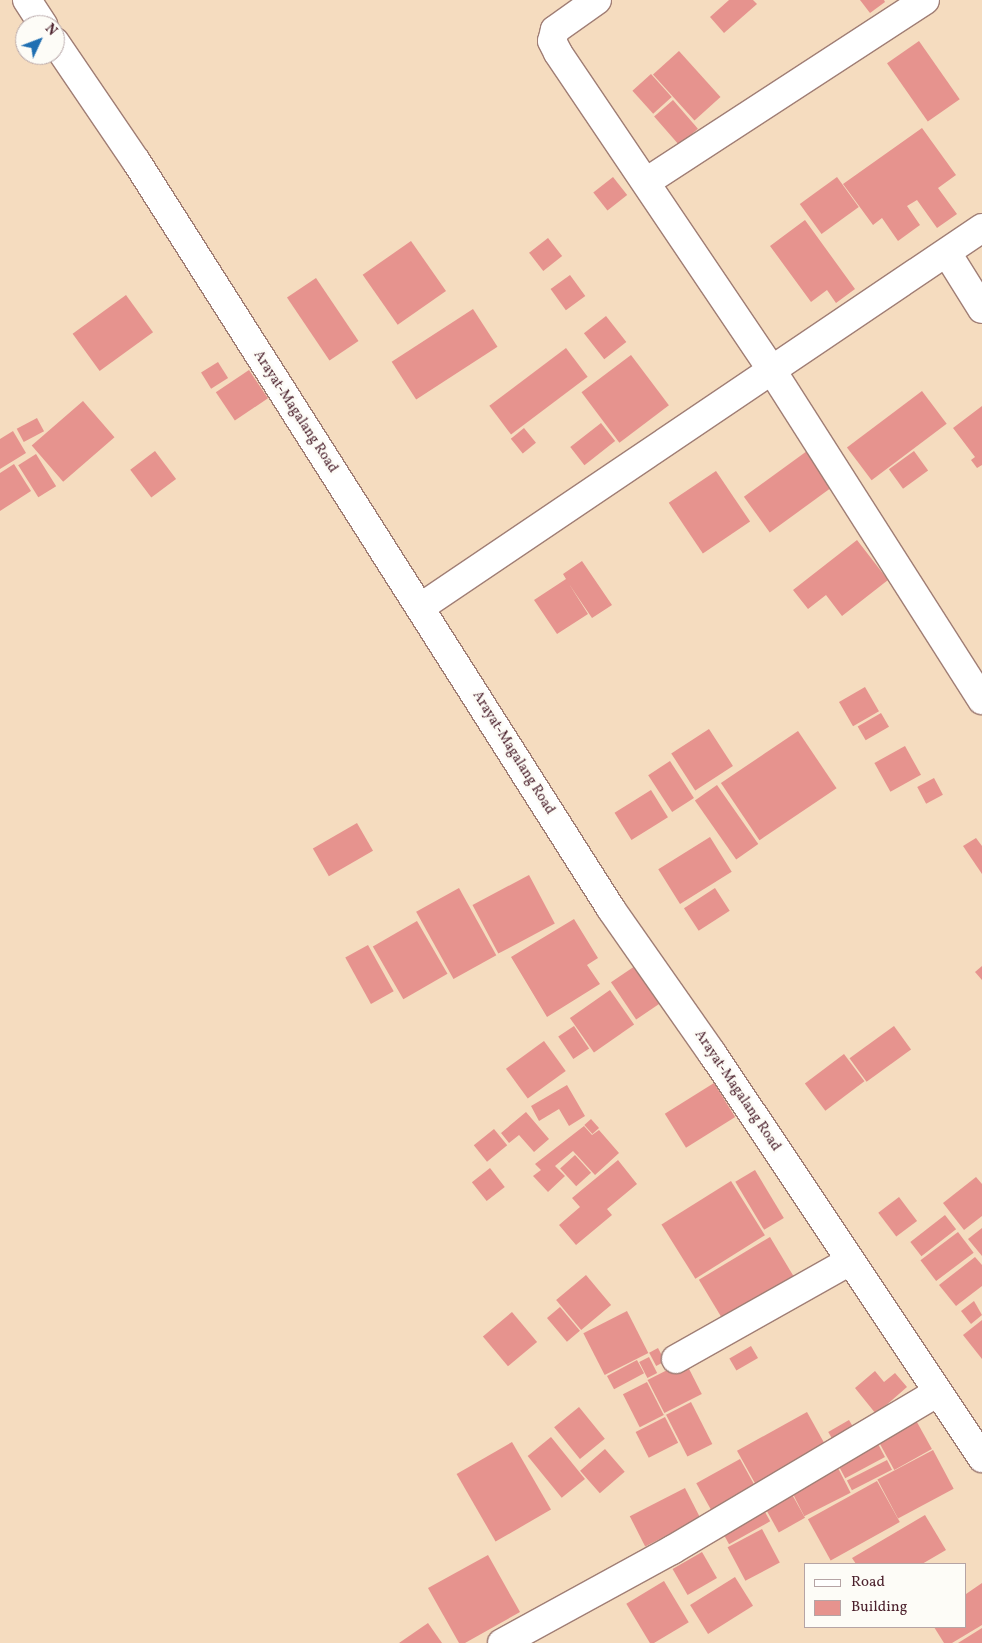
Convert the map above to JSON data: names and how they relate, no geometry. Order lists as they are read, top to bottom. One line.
{"streets":{"street":["Arayat-Magalang Road"]},"legend":["Road","Building"],"north":"top right"}
